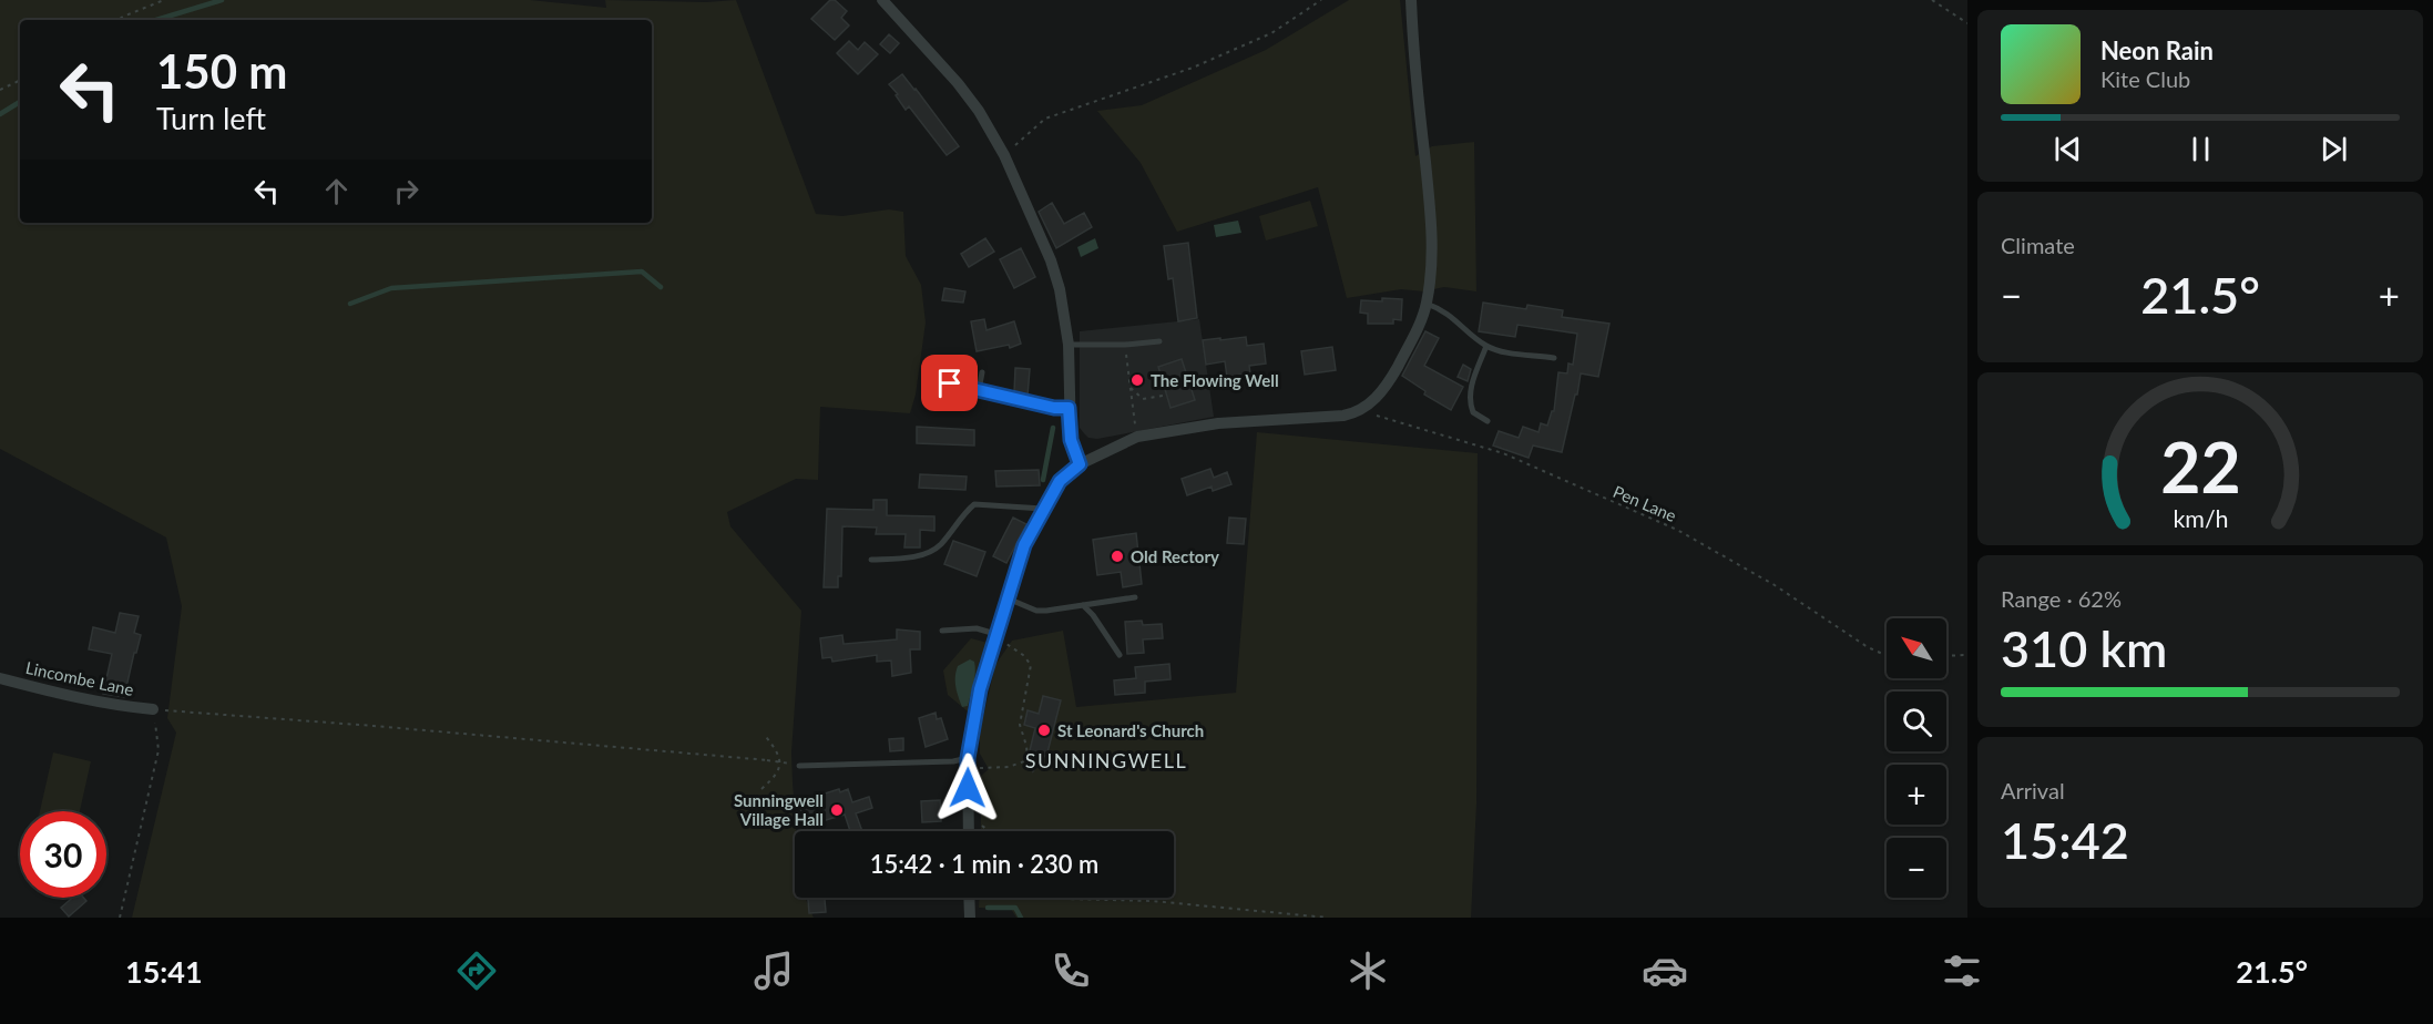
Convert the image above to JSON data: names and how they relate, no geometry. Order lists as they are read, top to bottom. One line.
{"streets":{"street":["Lincombe Lane"],"path":["Pen Lane"]},"districts":["SUNNINGWELL"],"places":["The Flowing Well","Old Rectory","St Leonard's Church","Sunningwell Village Hall"],"north":"top left","page":{"turn":["150 m","Turn left"],"song":["Neon Rain","Kite Club"],"tile":["Climate",["Range · 62%","310 km"],["Arrival","15:42"]],"heat":["−","21.5°","+"],"map_buttons":["+","−"],"limit":"30","trip":"15:42 · 1 min · 230 m","tabs":["15:41","21.5°"],"gauge":["22","km/h"]}}
